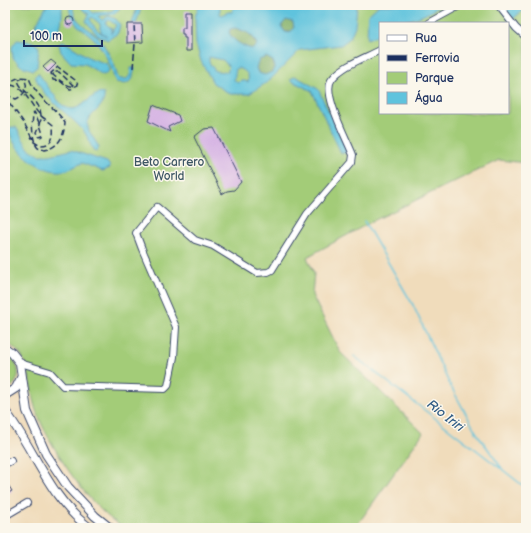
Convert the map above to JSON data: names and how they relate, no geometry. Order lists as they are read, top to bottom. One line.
{"water":["Rio Iriri"],"parks":["Beto Carrero World"],"legend":["Rua","Ferrovia","Parque","Água"],"scale_bar":"100 m"}
